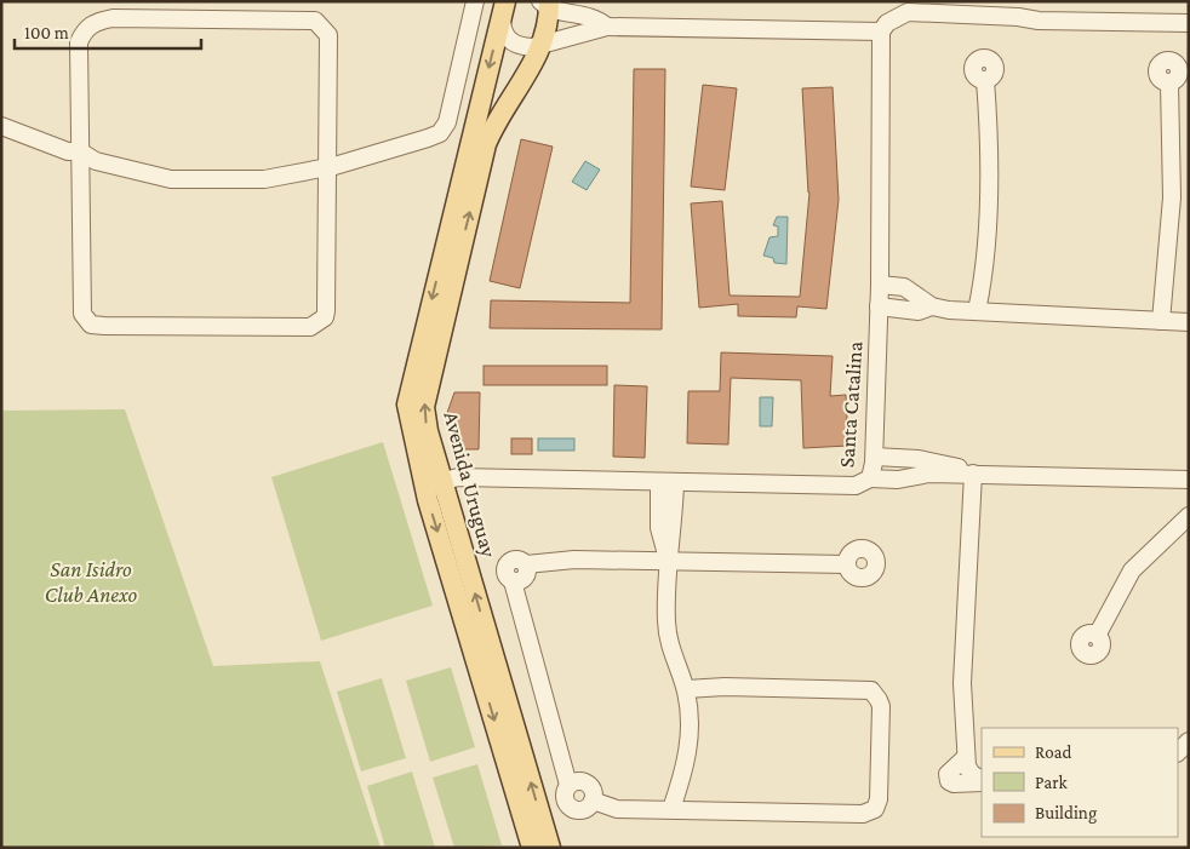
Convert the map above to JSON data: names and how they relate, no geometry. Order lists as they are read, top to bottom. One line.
{"streets":{"main road":["Avenida Uruguay"],"street":["Santa Catalina"]},"crossings":[["Santa Catalina","Avenida Uruguay"]],"parks":["San Isidro Club Anexo"],"legend":["Road","Park","Building"],"scale_bar":"100 m"}
